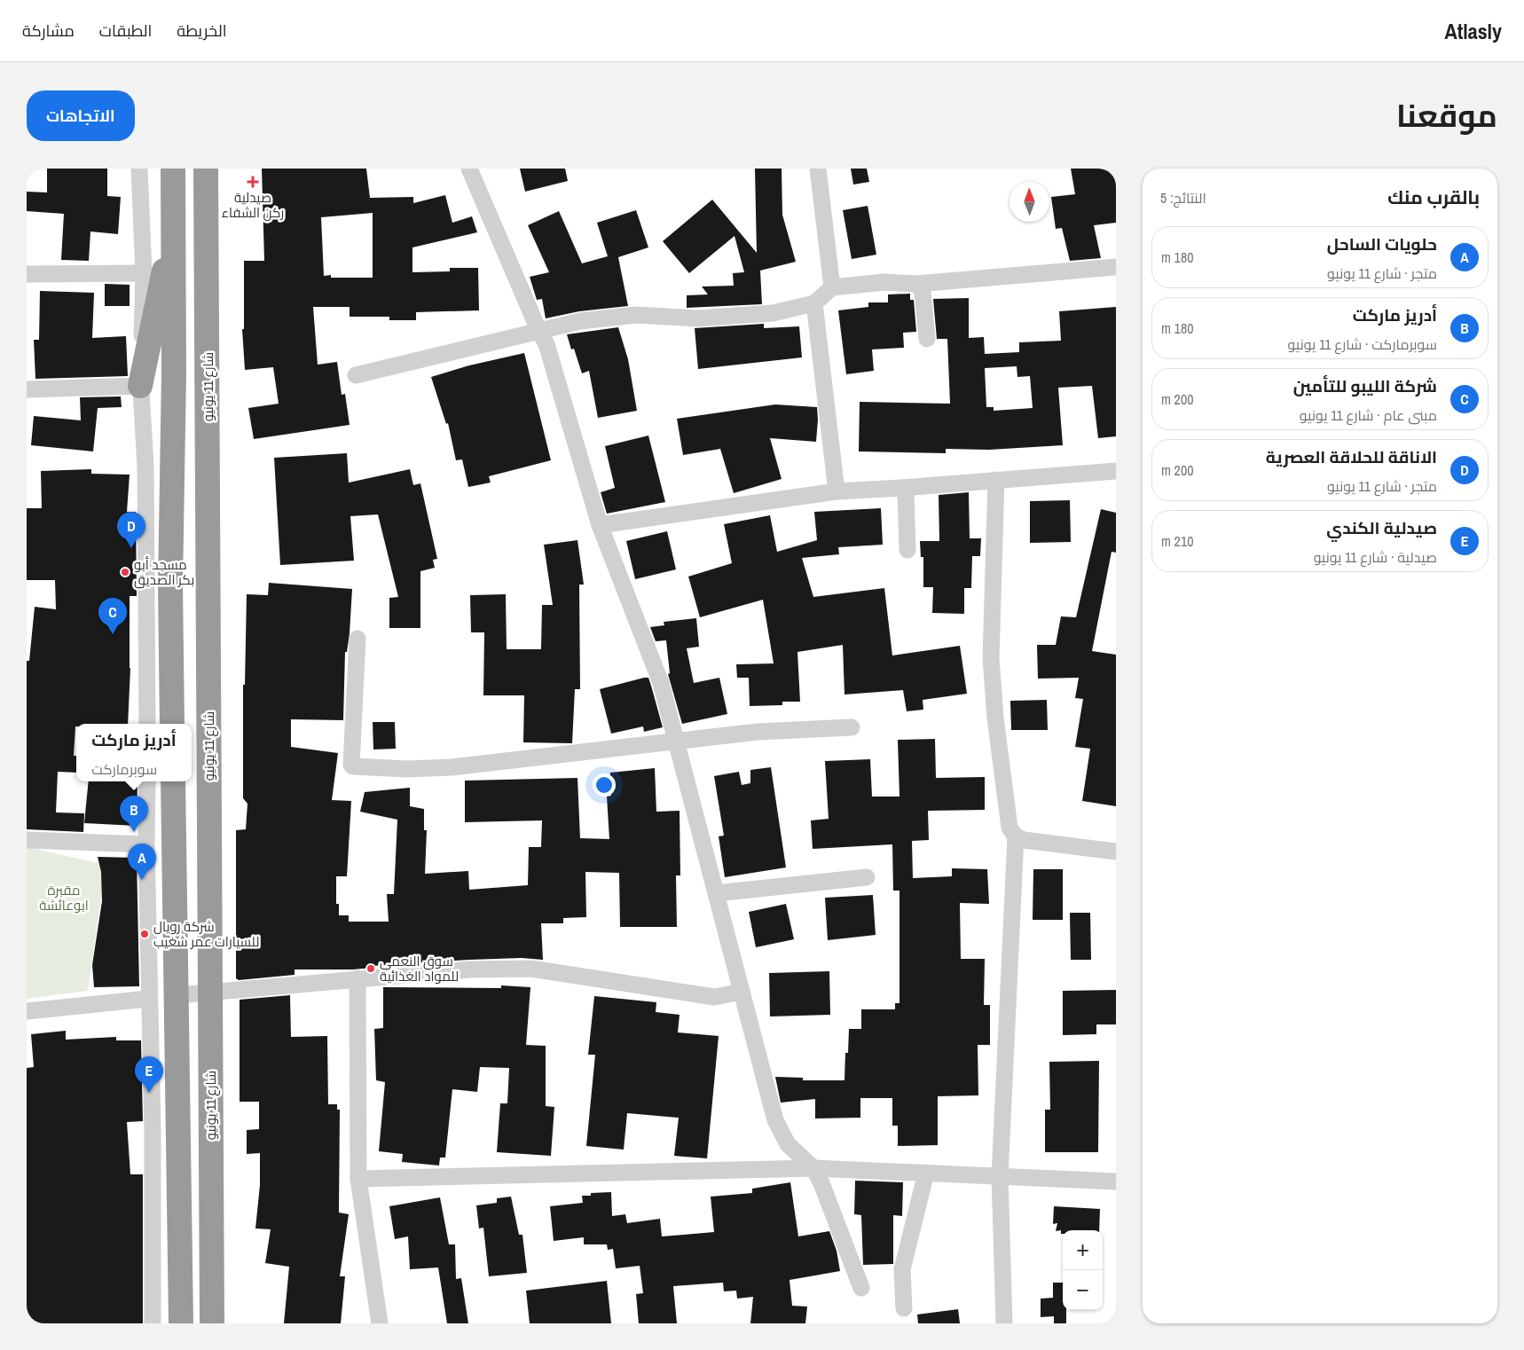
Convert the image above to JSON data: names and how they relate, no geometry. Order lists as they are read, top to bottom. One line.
{"streets":{"highway":["شارع 11 يونيو"]},"parks":["مقبرة ابوعائشة"],"places":{"health":["صيدلية ركن الشفاء"],"other":["مسجد أبو بكر الصديق","شركة رويال للسيارات عمر شغيب","سوق النعمي للمواد الغذائية"]},"north":"top","page":{"header":"Atlasly","nav":["الخريطة","الطبقات","مشاركة"],"title":"موقعنا","buttons":"الاتجاهات","heading":["بالقرب منك","النتائج: 5"],"list":[{"mark":"A","name":"حلويات الساحل","note":"متجر · شارع 11 يونيو","value":"180 m"},{"mark":"B","name":"أدريز ماركت","note":"سوبرماركت · شارع 11 يونيو","value":"180 m"},{"mark":"C","name":"شركة الليبو للتأمين","note":"مبنى عام · شارع 11 يونيو","value":"200 m"},{"mark":"D","name":"الاناقة للحلاقة العصرية","note":"متجر · شارع 11 يونيو","value":"200 m"},{"mark":"E","name":"صيدلية الكندي","note":"صيدلية · شارع 11 يونيو","value":"210 m"}],"pins":["D","C","B","A","E"],"popup":["أدريز ماركت","سوبرماركت"],"map_buttons":["+","−"]}}
